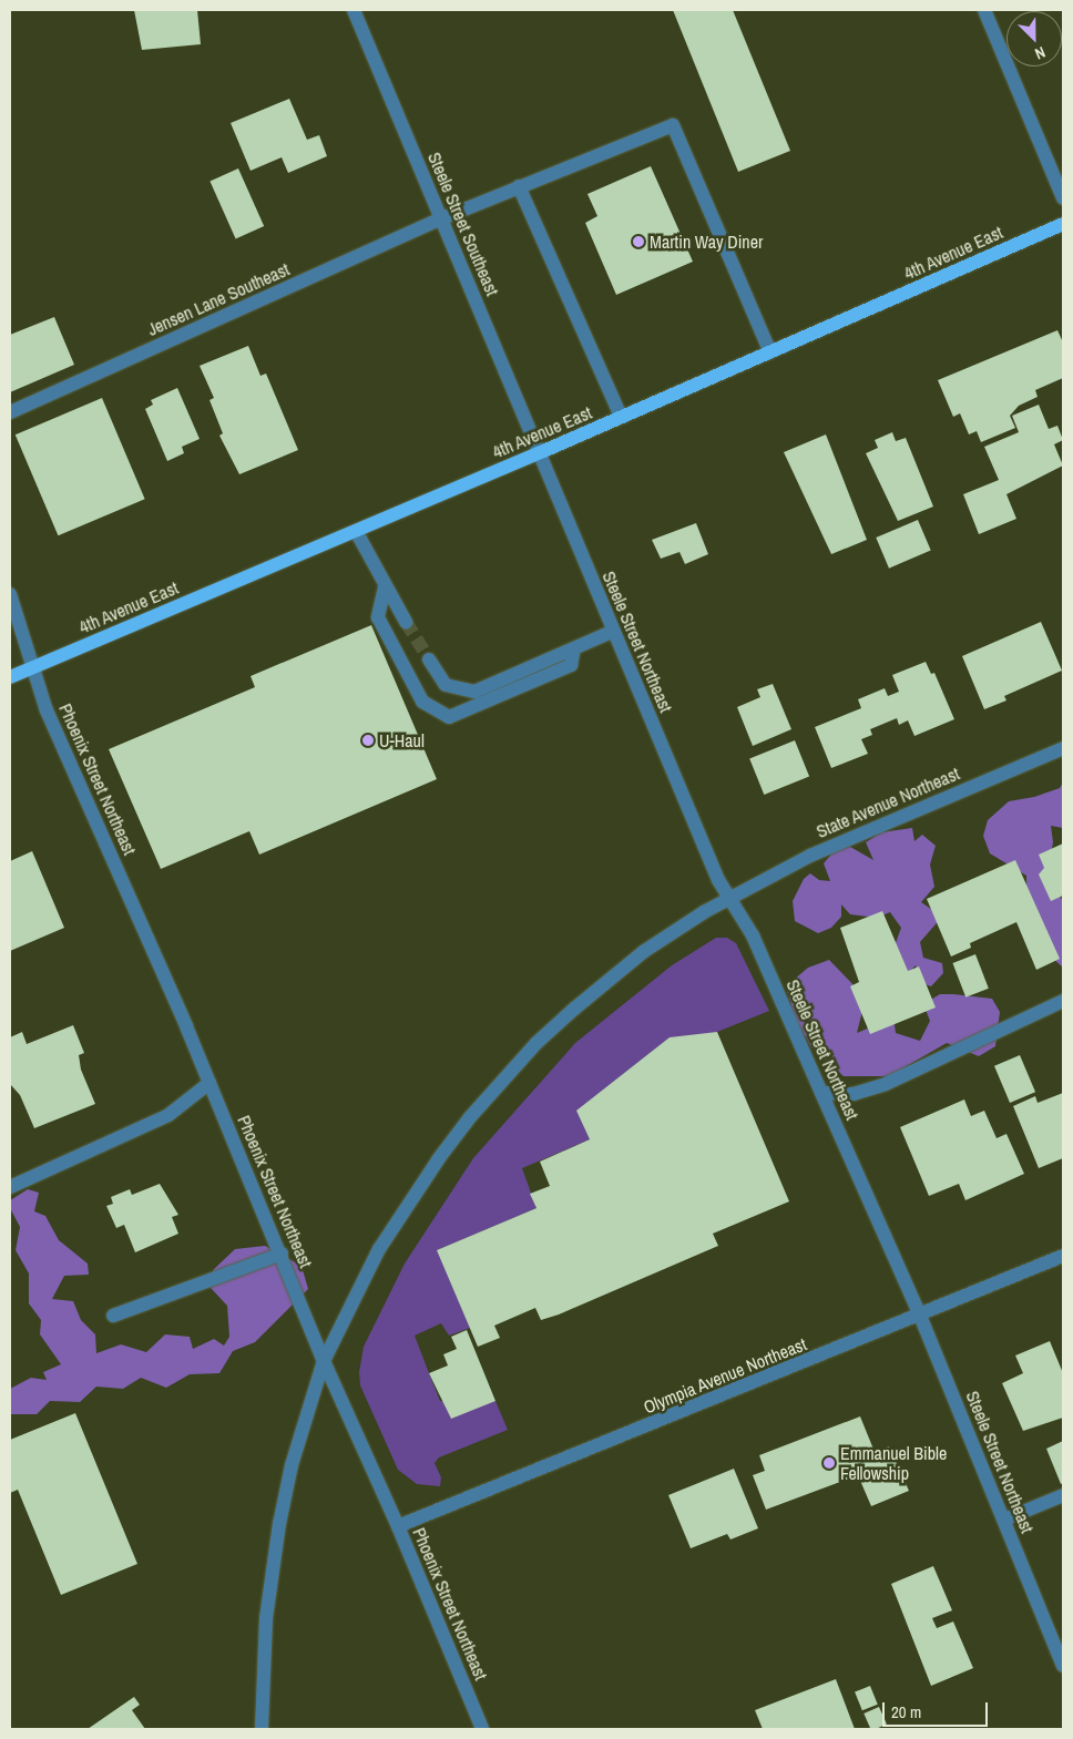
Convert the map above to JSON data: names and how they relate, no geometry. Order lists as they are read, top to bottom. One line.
{"streets":{"main road":["4th Avenue East"],"street":["Steele Street Southeast","Jensen Lane Southeast","Steele Street Northeast","Phoenix Street Northeast","State Avenue Northeast","Olympia Avenue Northeast"]},"crossings":[["Steele Street Southeast","4th Avenue East"],["Steele Street Southeast","Jensen Lane Southeast"],["Steele Street Southeast","Steele Street Northeast"],["4th Avenue East","Jensen Lane Southeast"],["4th Avenue East","Steele Street Northeast"],["4th Avenue East","Phoenix Street Northeast"],["Steele Street Northeast","State Avenue Northeast"],["Steele Street Northeast","Olympia Avenue Northeast"],["Phoenix Street Northeast","State Avenue Northeast"],["Phoenix Street Northeast","Olympia Avenue Northeast"]],"places":["Martin Way Diner","U-Haul","Emmanuel Bible Fellowship"],"scale_bar":"20 m","north":"bottom right"}
